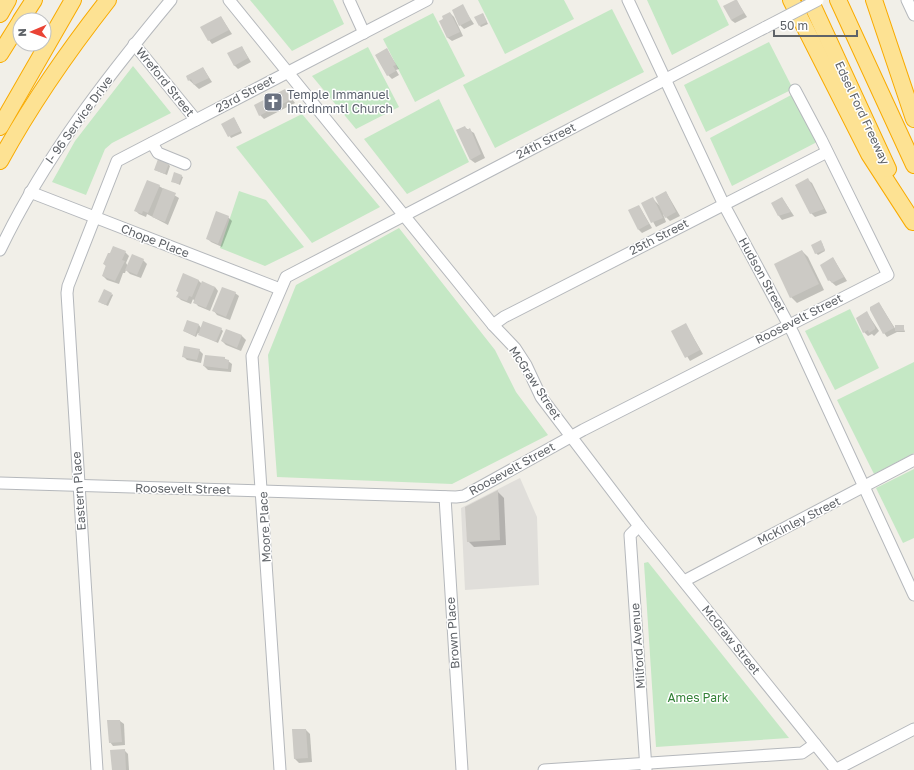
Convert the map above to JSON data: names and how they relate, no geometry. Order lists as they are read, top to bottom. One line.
{"streets":{"highway":["Edsel Ford Freeway"],"street":["Wreford Street","23rd Street","I- 96 Service Drive","24th Street","25th Street","Chope Place","Hudson Street","Roosevelt Street","McGraw Street","Eastern Place","McKinley Street","Moore Place","Brown Place","Milford Avenue"]},"crossings":[["Wreford Street","23rd Street"],["Wreford Street","I- 96 Service Drive"],["23rd Street","Chope Place"],["23rd Street","McGraw Street"],["23rd Street","Eastern Place"],["I- 96 Service Drive","Chope Place"],["24th Street","Chope Place"],["24th Street","Hudson Street"],["24th Street","McGraw Street"],["24th Street","Moore Place"],["25th Street","Hudson Street"],["25th Street","Roosevelt Street"],["25th Street","McGraw Street"],["Chope Place","Eastern Place"],["Chope Place","Moore Place"],["Hudson Street","Roosevelt Street"],["Hudson Street","McKinley Street"],["Roosevelt Street","McGraw Street"],["Roosevelt Street","Eastern Place"],["Roosevelt Street","Moore Place"],["Roosevelt Street","Brown Place"],["McGraw Street","McKinley Street"],["McGraw Street","Milford Avenue"]],"parks":["Ames Park"],"places":{"church":["Temple Immanuel Intrdnmntl Church"]},"scale_bar":"50 m","north":"left"}
